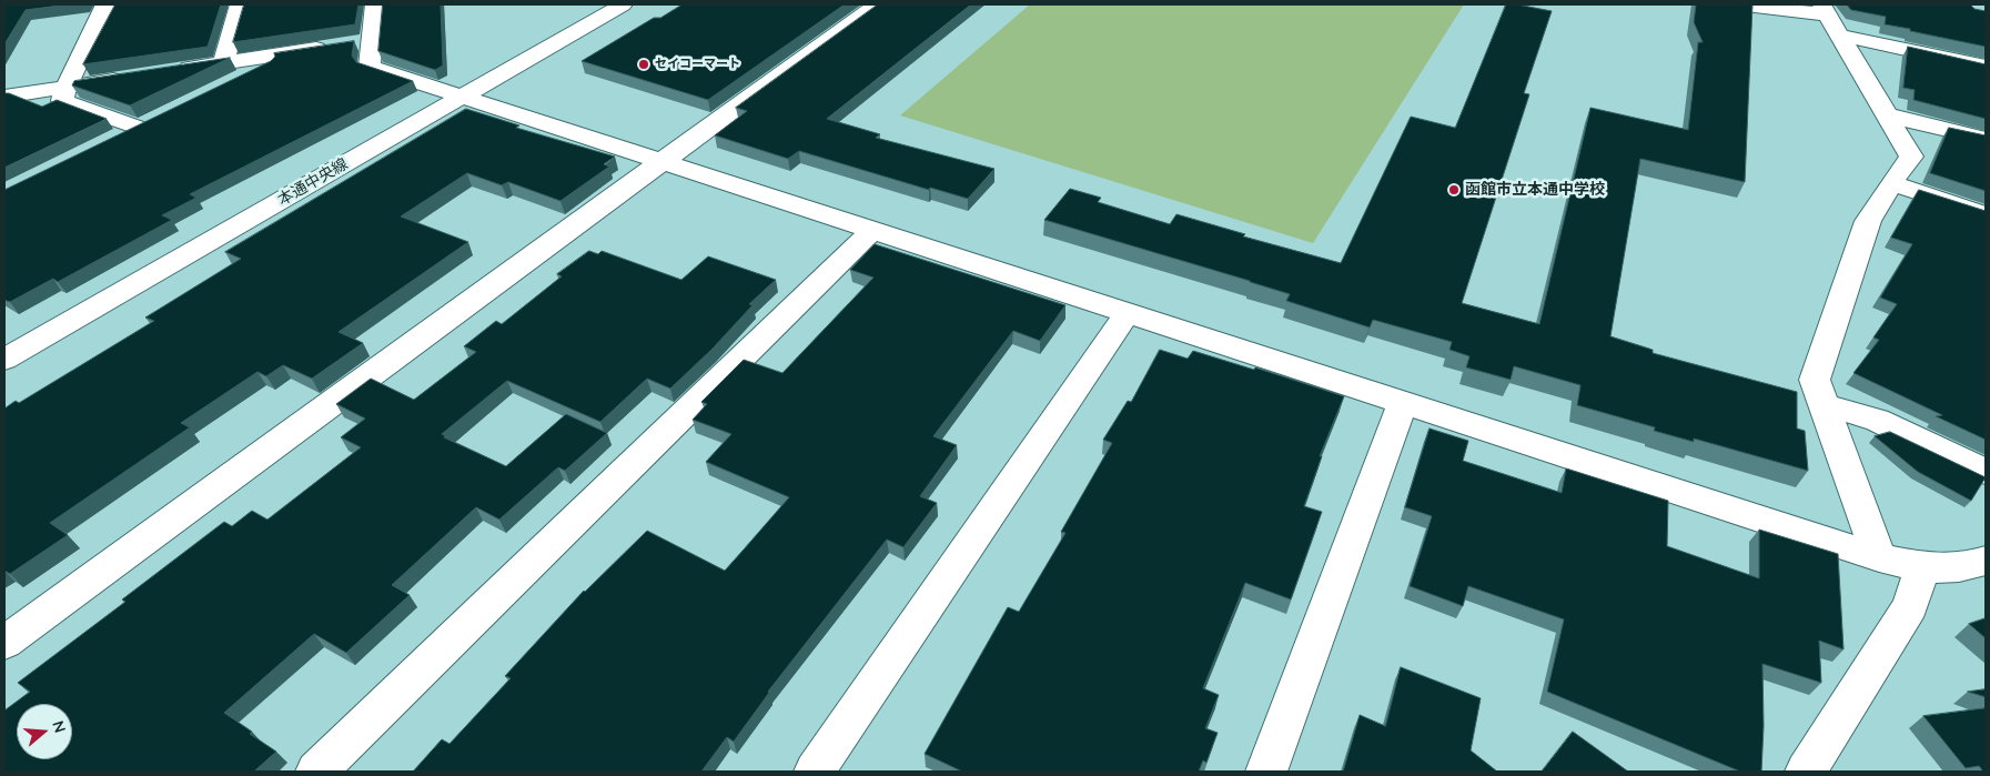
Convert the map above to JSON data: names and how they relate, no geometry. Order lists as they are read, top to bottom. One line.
{"streets":{"street":["本通中央線"]},"places":["セイコーマート","函館市立本通中学校"],"north":"right"}
